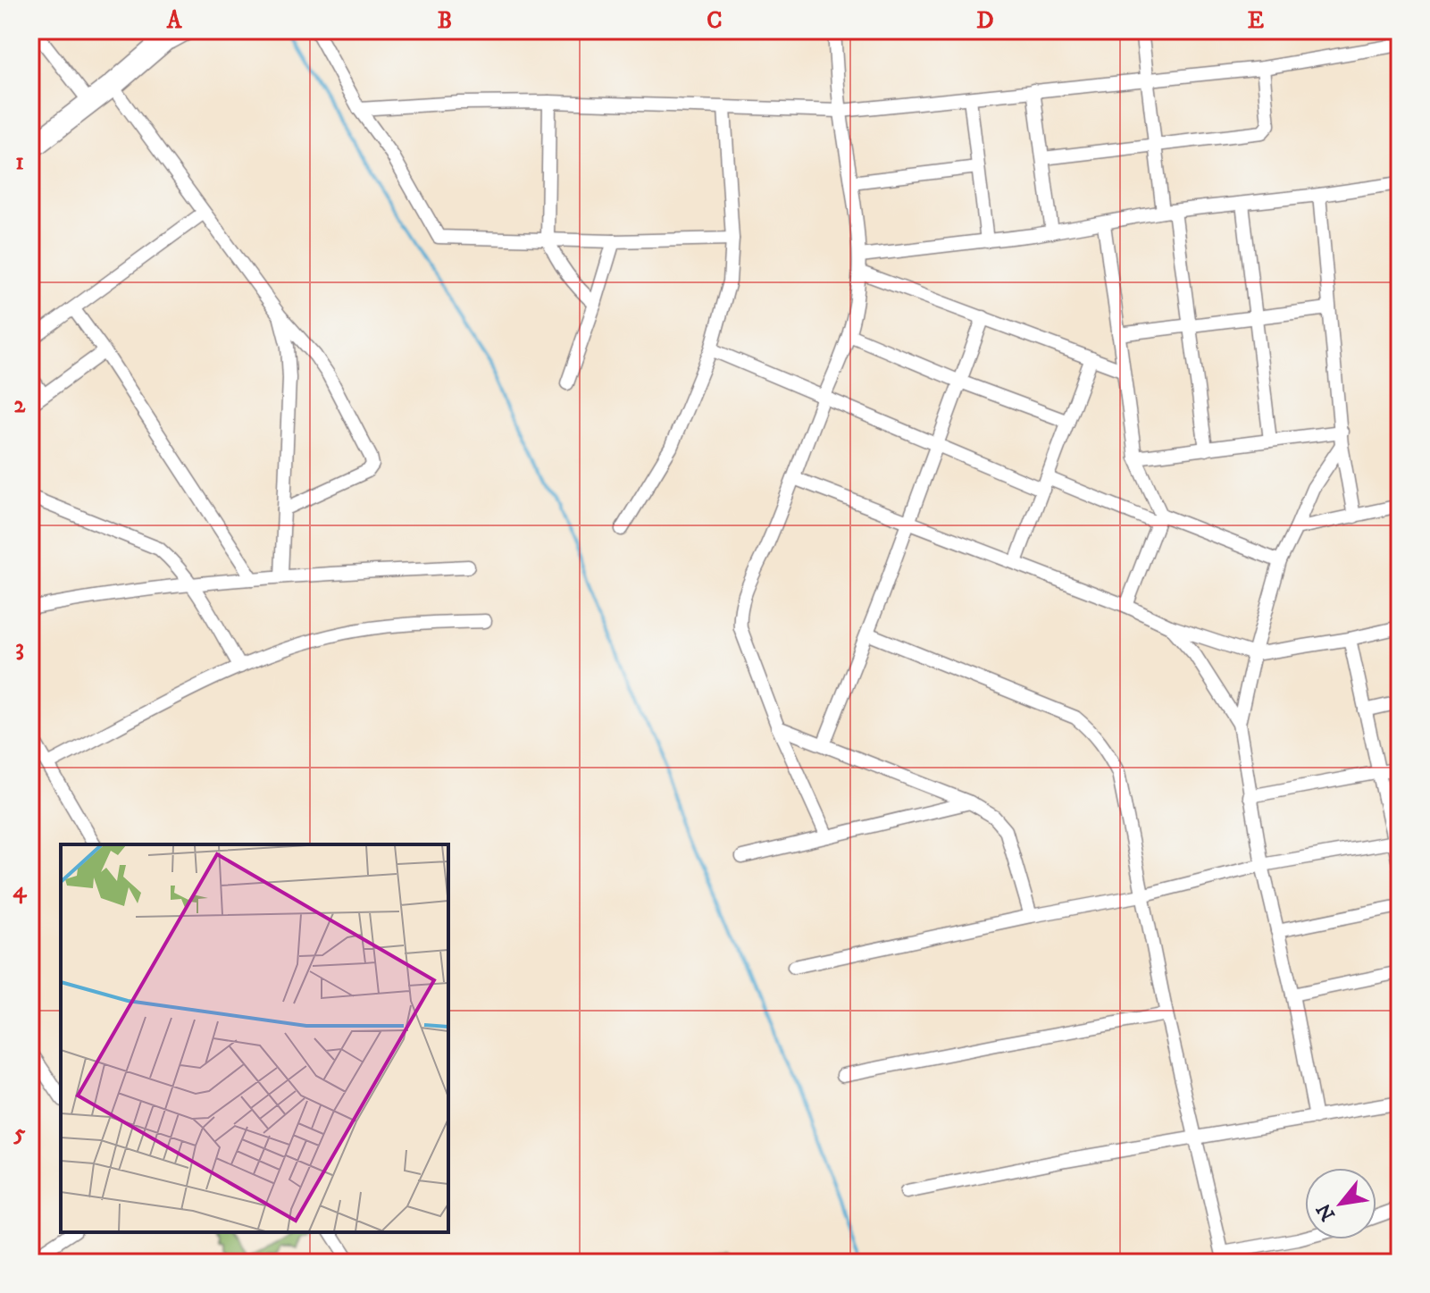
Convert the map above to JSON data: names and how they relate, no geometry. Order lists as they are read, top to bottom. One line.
{"north":"bottom left","grid":{"columns":["A","B","C","D","E"],"rows":["1","2","3","4","5"]}}
